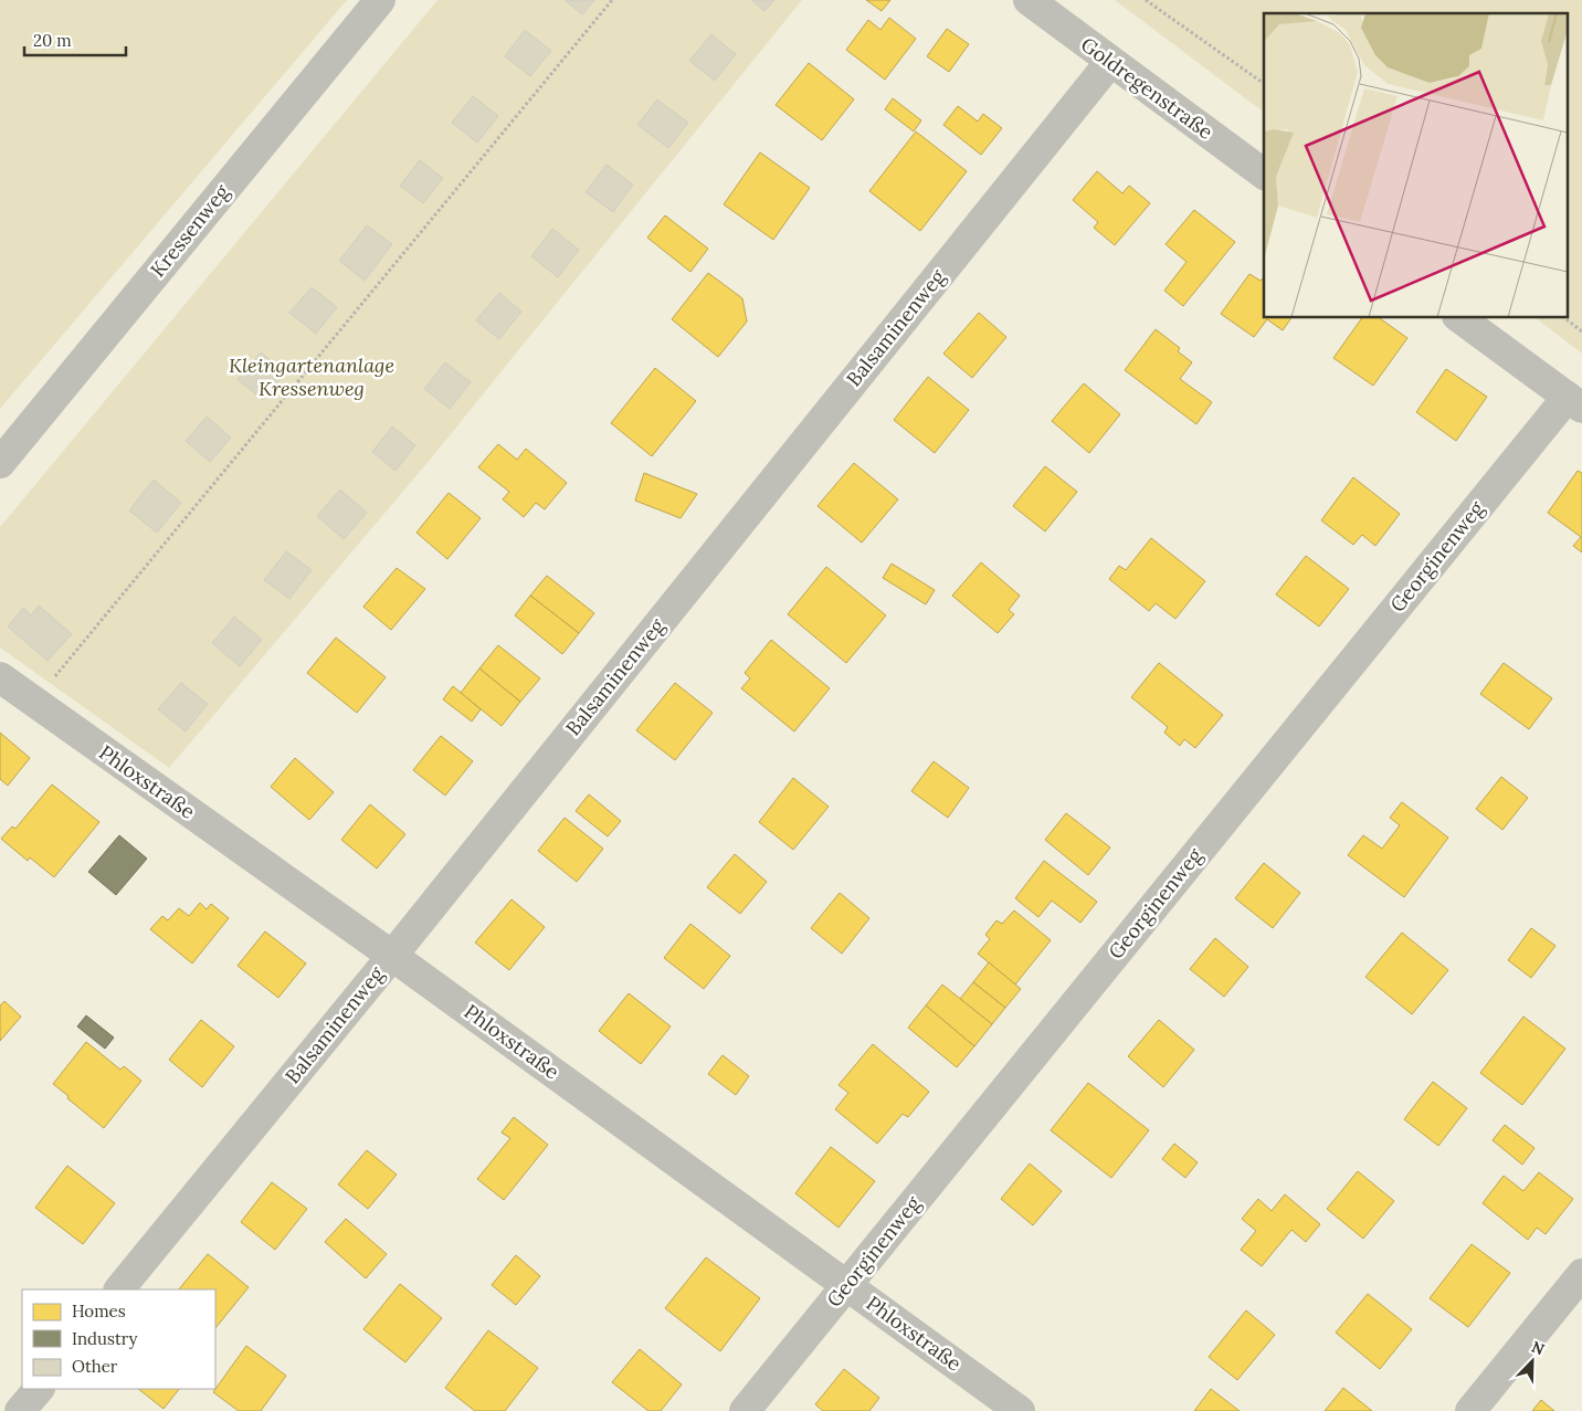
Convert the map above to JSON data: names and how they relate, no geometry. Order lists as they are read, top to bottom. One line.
{"streets":{"street":["Goldregenstraße","Kressenweg","Balsaminenweg","Georginenweg","Phloxstraße"]},"crossings":[["Goldregenstraße","Balsaminenweg"],["Balsaminenweg","Phloxstraße"],["Georginenweg","Phloxstraße"]],"parks":["Kleingartenanlage Kressenweg"],"legend":["Homes","Industry","Other"],"scale_bar":"20 m","north":"top right"}
